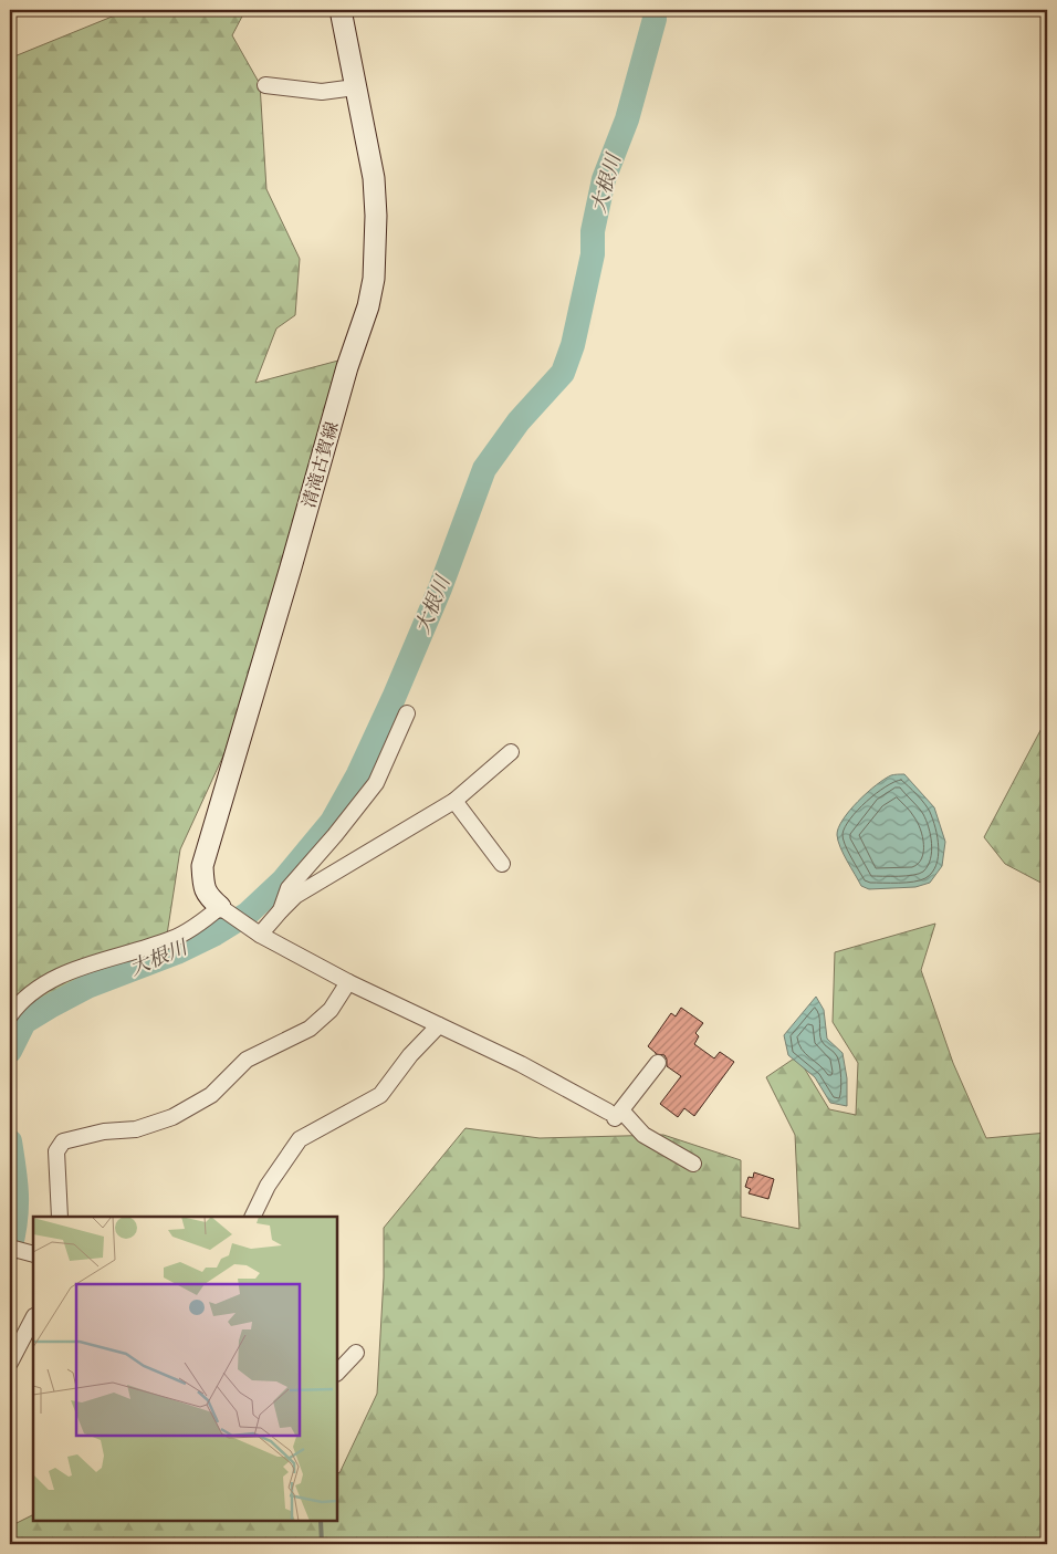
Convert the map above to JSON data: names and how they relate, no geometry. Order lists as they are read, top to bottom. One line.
{"streets":{"main road":["清滝古賀線"]},"water":["大根川"]}
